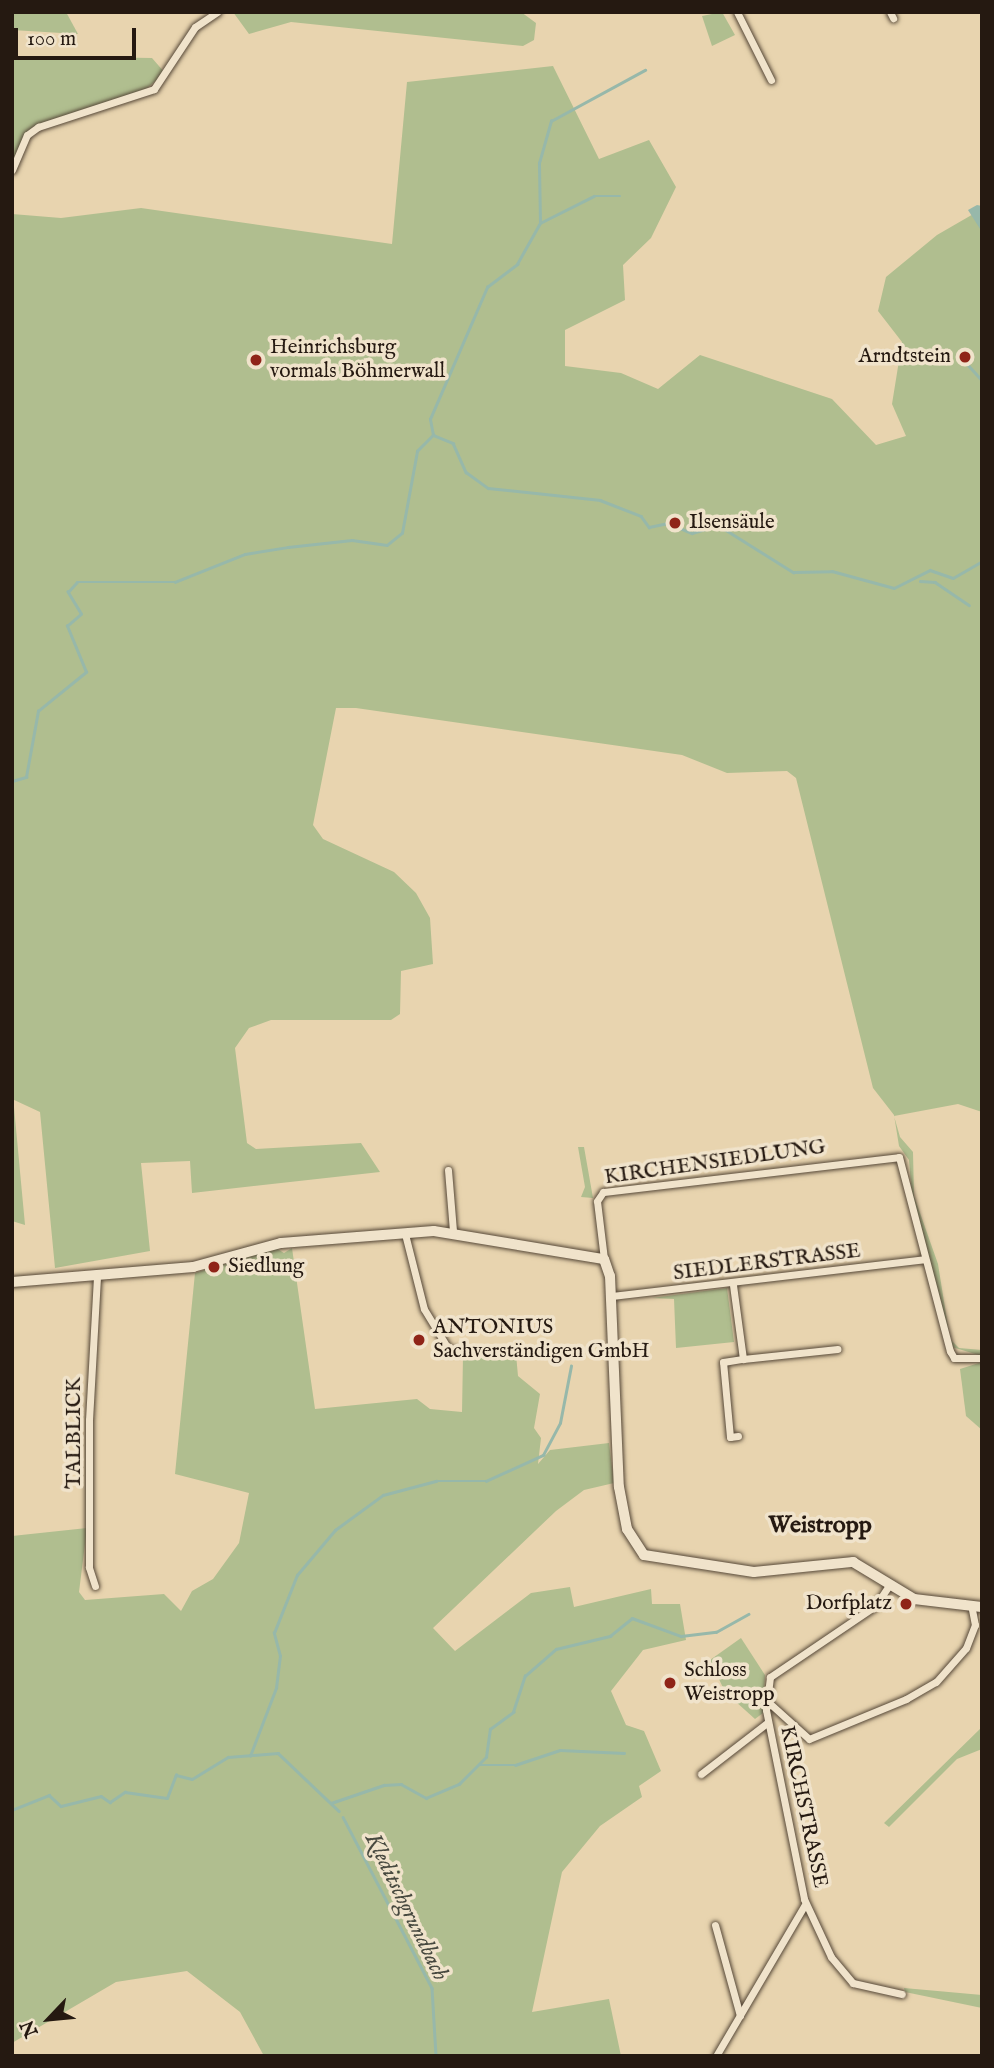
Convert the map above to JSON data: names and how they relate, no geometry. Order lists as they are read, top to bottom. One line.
{"streets":{"street":["KIRCHENSIEDLUNG","SIEDLERSTRASSE","TALBLICK","KIRCHSTRASSE"]},"crossings":[["KIRCHENSIEDLUNG","SIEDLERSTRASSE"]],"districts":["Weistropp"],"water":["Kleditschgrundbach"],"places":["Arndtstein","Heinrichsburg vormals Böhmerwall","Ilsensäule","Siedlung","ANTONIUS Sachverständigen GmbH","Dorfplatz","Schloss Weistropp"],"scale_bar":"100 m","north":"bottom left"}
